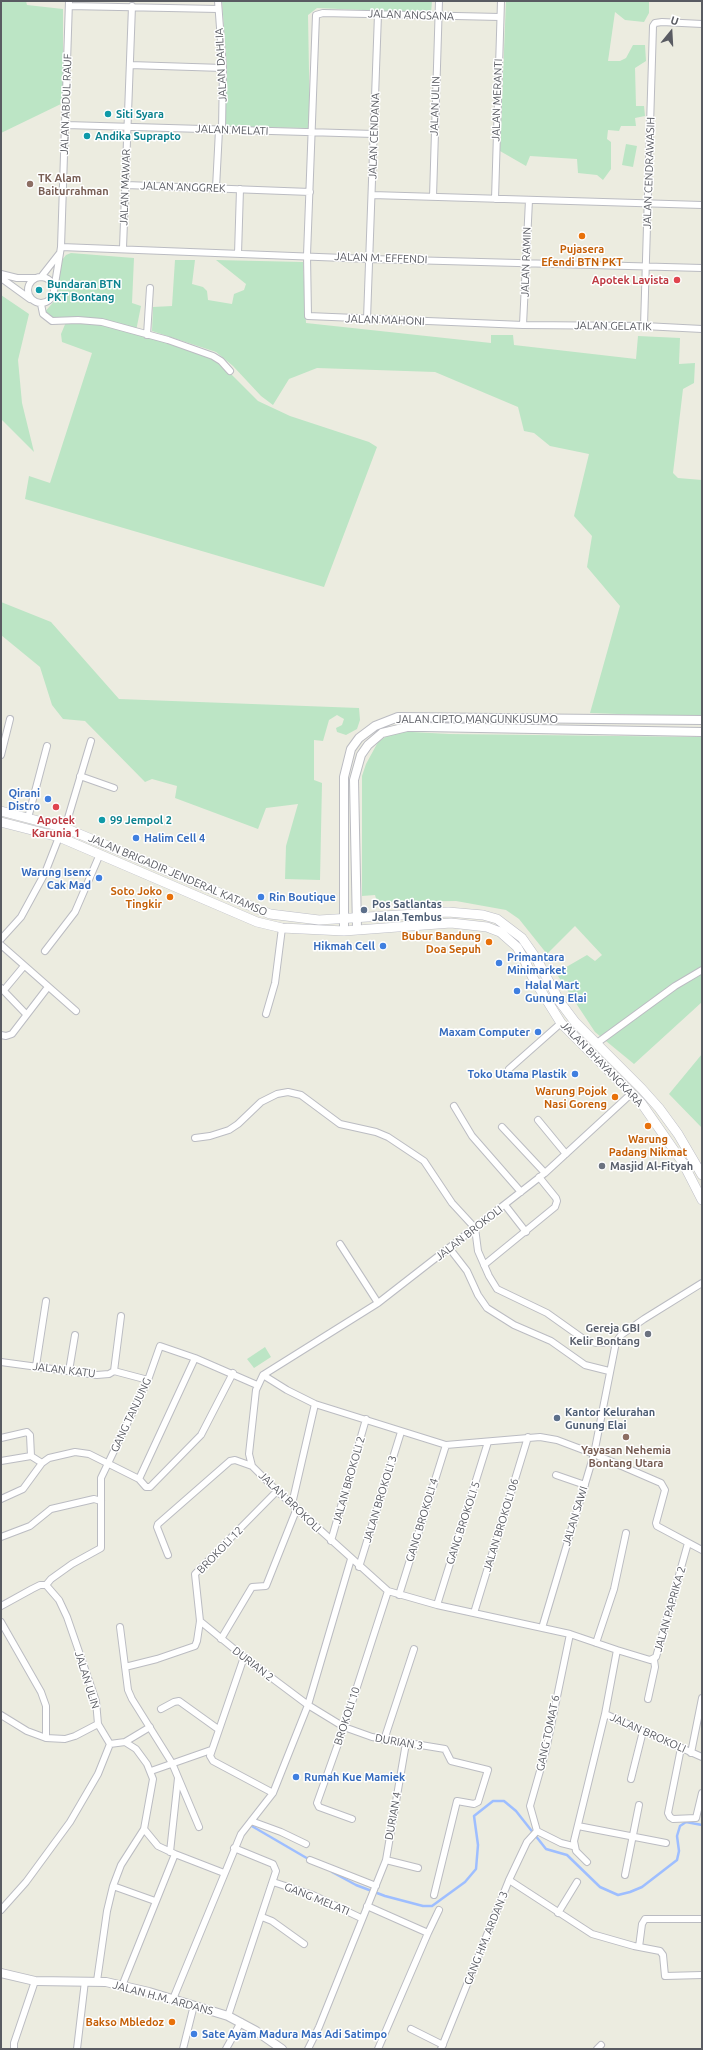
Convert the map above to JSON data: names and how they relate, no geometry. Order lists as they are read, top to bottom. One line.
{"streets":{"main road":["JALAN BRIGADIR JENDERAL KATAMSO","JALAN BHAYANGKARA"],"street":["JALAN ANGSANA","JALAN DAHLIA","JALAN MERANTI","JALAN ABDUL RAUF","JALAN ULIN","JALAN MELATI","JALAN CENDANA","JALAN CENDRAWASIH","JALAN MAWAR","JALAN ANGGREK","JALAN M. EFFENDI","JALAN RAMIN","JALAN MAHONI","JALAN GELATIK","JALAN CIPTO MANGUNKUSUMO","JALAN BROKOLI","JALAN KATU","GANG TANJUNG","JALAN BROKOLI 2","JALAN BROKOLI 3","JALAN SAWI","GANG BROKOLI 4","GANG BROKOLI 5","JALAN BROKOLI 06","BROKOLI 12","JALAN PAPRIKA 2","DURIAN 2","BROKOLI 10","GANG TOMAT 6","DURIAN 3","DURIAN 4","GANG MELATI","GANG HM. ARDAN 3","JALAN H.M. ARDANS"]},"crossings":[["JALAN ANGSANA","JALAN MERANTI"],["JALAN ANGSANA","JALAN ULIN"],["JALAN ANGSANA","JALAN MELATI"],["JALAN ANGSANA","JALAN CENDANA"],["JALAN DAHLIA","JALAN MELATI"],["JALAN DAHLIA","JALAN ANGGREK"],["JALAN ABDUL RAUF","JALAN MELATI"],["JALAN ABDUL RAUF","JALAN M. EFFENDI"],["JALAN MELATI","JALAN CENDANA"],["JALAN MELATI","JALAN MAWAR"],["JALAN CENDANA","JALAN M. EFFENDI"],["JALAN CENDANA","JALAN MAHONI"],["JALAN CENDRAWASIH","JALAN M. EFFENDI"],["JALAN CENDRAWASIH","JALAN GELATIK"],["JALAN MAWAR","JALAN ANGGREK"],["JALAN MAWAR","JALAN M. EFFENDI"],["JALAN ANGGREK","JALAN M. EFFENDI"],["JALAN M. EFFENDI","JALAN RAMIN"],["JALAN M. EFFENDI","JALAN MAHONI"],["JALAN RAMIN","JALAN MAHONI"],["JALAN RAMIN","JALAN GELATIK"],["JALAN MAHONI","JALAN GELATIK"],["JALAN CIPTO MANGUNKUSUMO","JALAN BRIGADIR JENDERAL KATAMSO"],["JALAN CIPTO MANGUNKUSUMO","JALAN BHAYANGKARA"],["JALAN BRIGADIR JENDERAL KATAMSO","JALAN BHAYANGKARA"],["JALAN BHAYANGKARA","JALAN BROKOLI"],["JALAN BROKOLI","JALAN BROKOLI 2"],["JALAN BROKOLI","JALAN BROKOLI 3"],["JALAN BROKOLI","JALAN SAWI"],["JALAN BROKOLI","GANG BROKOLI 4"],["JALAN BROKOLI","GANG BROKOLI 5"],["JALAN BROKOLI","JALAN BROKOLI 06"],["JALAN BROKOLI","BROKOLI 12"],["JALAN BROKOLI","JALAN PAPRIKA 2"],["JALAN BROKOLI","BROKOLI 10"],["JALAN BROKOLI","GANG TOMAT 6"],["JALAN KATU","GANG TANJUNG"],["BROKOLI 12","DURIAN 2"],["DURIAN 2","DURIAN 3"],["BROKOLI 10","DURIAN 3"],["GANG TOMAT 6","GANG HM. ARDAN 3"],["DURIAN 3","DURIAN 4"],["DURIAN 4","GANG MELATI"]],"places":["Siti Syara","Andika Suprapto","TK Alam Baiturrahman","Pujasera Efendi BTN PKT","Apotek Lavista","Bundaran BTN PKT Bontang","Qirani Distro","Apotek Karunia 1","99 Jempol 2","Halim Cell 4","Warung Isenx Cak Mad","Soto Joko Tingkir","Rin Boutique","Pos Satlantas Jalan Tembus","Bubur Bandung Doa Sepuh","Hikmah Cell","Primantara Minimarket","Halal Mart Gunung Elai","Maxam Computer","Toko Utama Plastik","Warung Pojok Nasi Goreng","Warung Padang Nikmat","Masjid Al-Fityah","Gereja GBI Kelir Bontang","Kantor Kelurahan Gunung Elai","Yayasan Nehemia Bontang Utara","Rumah Kue Mamiek","Bakso Mbledoz","Sate Ayam Madura Mas Adi Satimpo"],"north":"top"}
